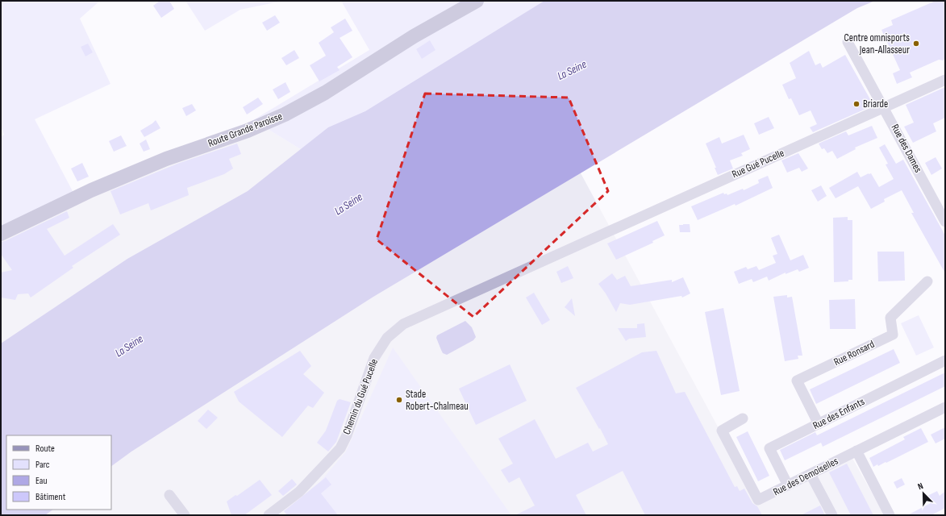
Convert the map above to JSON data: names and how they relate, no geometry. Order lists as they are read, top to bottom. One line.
{"streets":{"main road":["Route Grande Paroisse"],"street":["Rue des Dames","Rue Gué Pucelle","Rue Ronsard","Chemin du Gué Pucelle","Rue des Enfants","Rue des Demoiselles"]},"crossings":[["Rue des Dames","Rue Gué Pucelle"],["Rue Gué Pucelle","Chemin du Gué Pucelle"],["Rue Ronsard","Rue des Enfants"],["Rue des Enfants","Rue des Demoiselles"]],"water":["La Seine"],"places":["Centre omnisports Jean-Allasseur","Briarde","Stade Robert-Chalmeau"],"legend":["Route","Parc","Eau","Bâtiment"],"north":"top left"}
